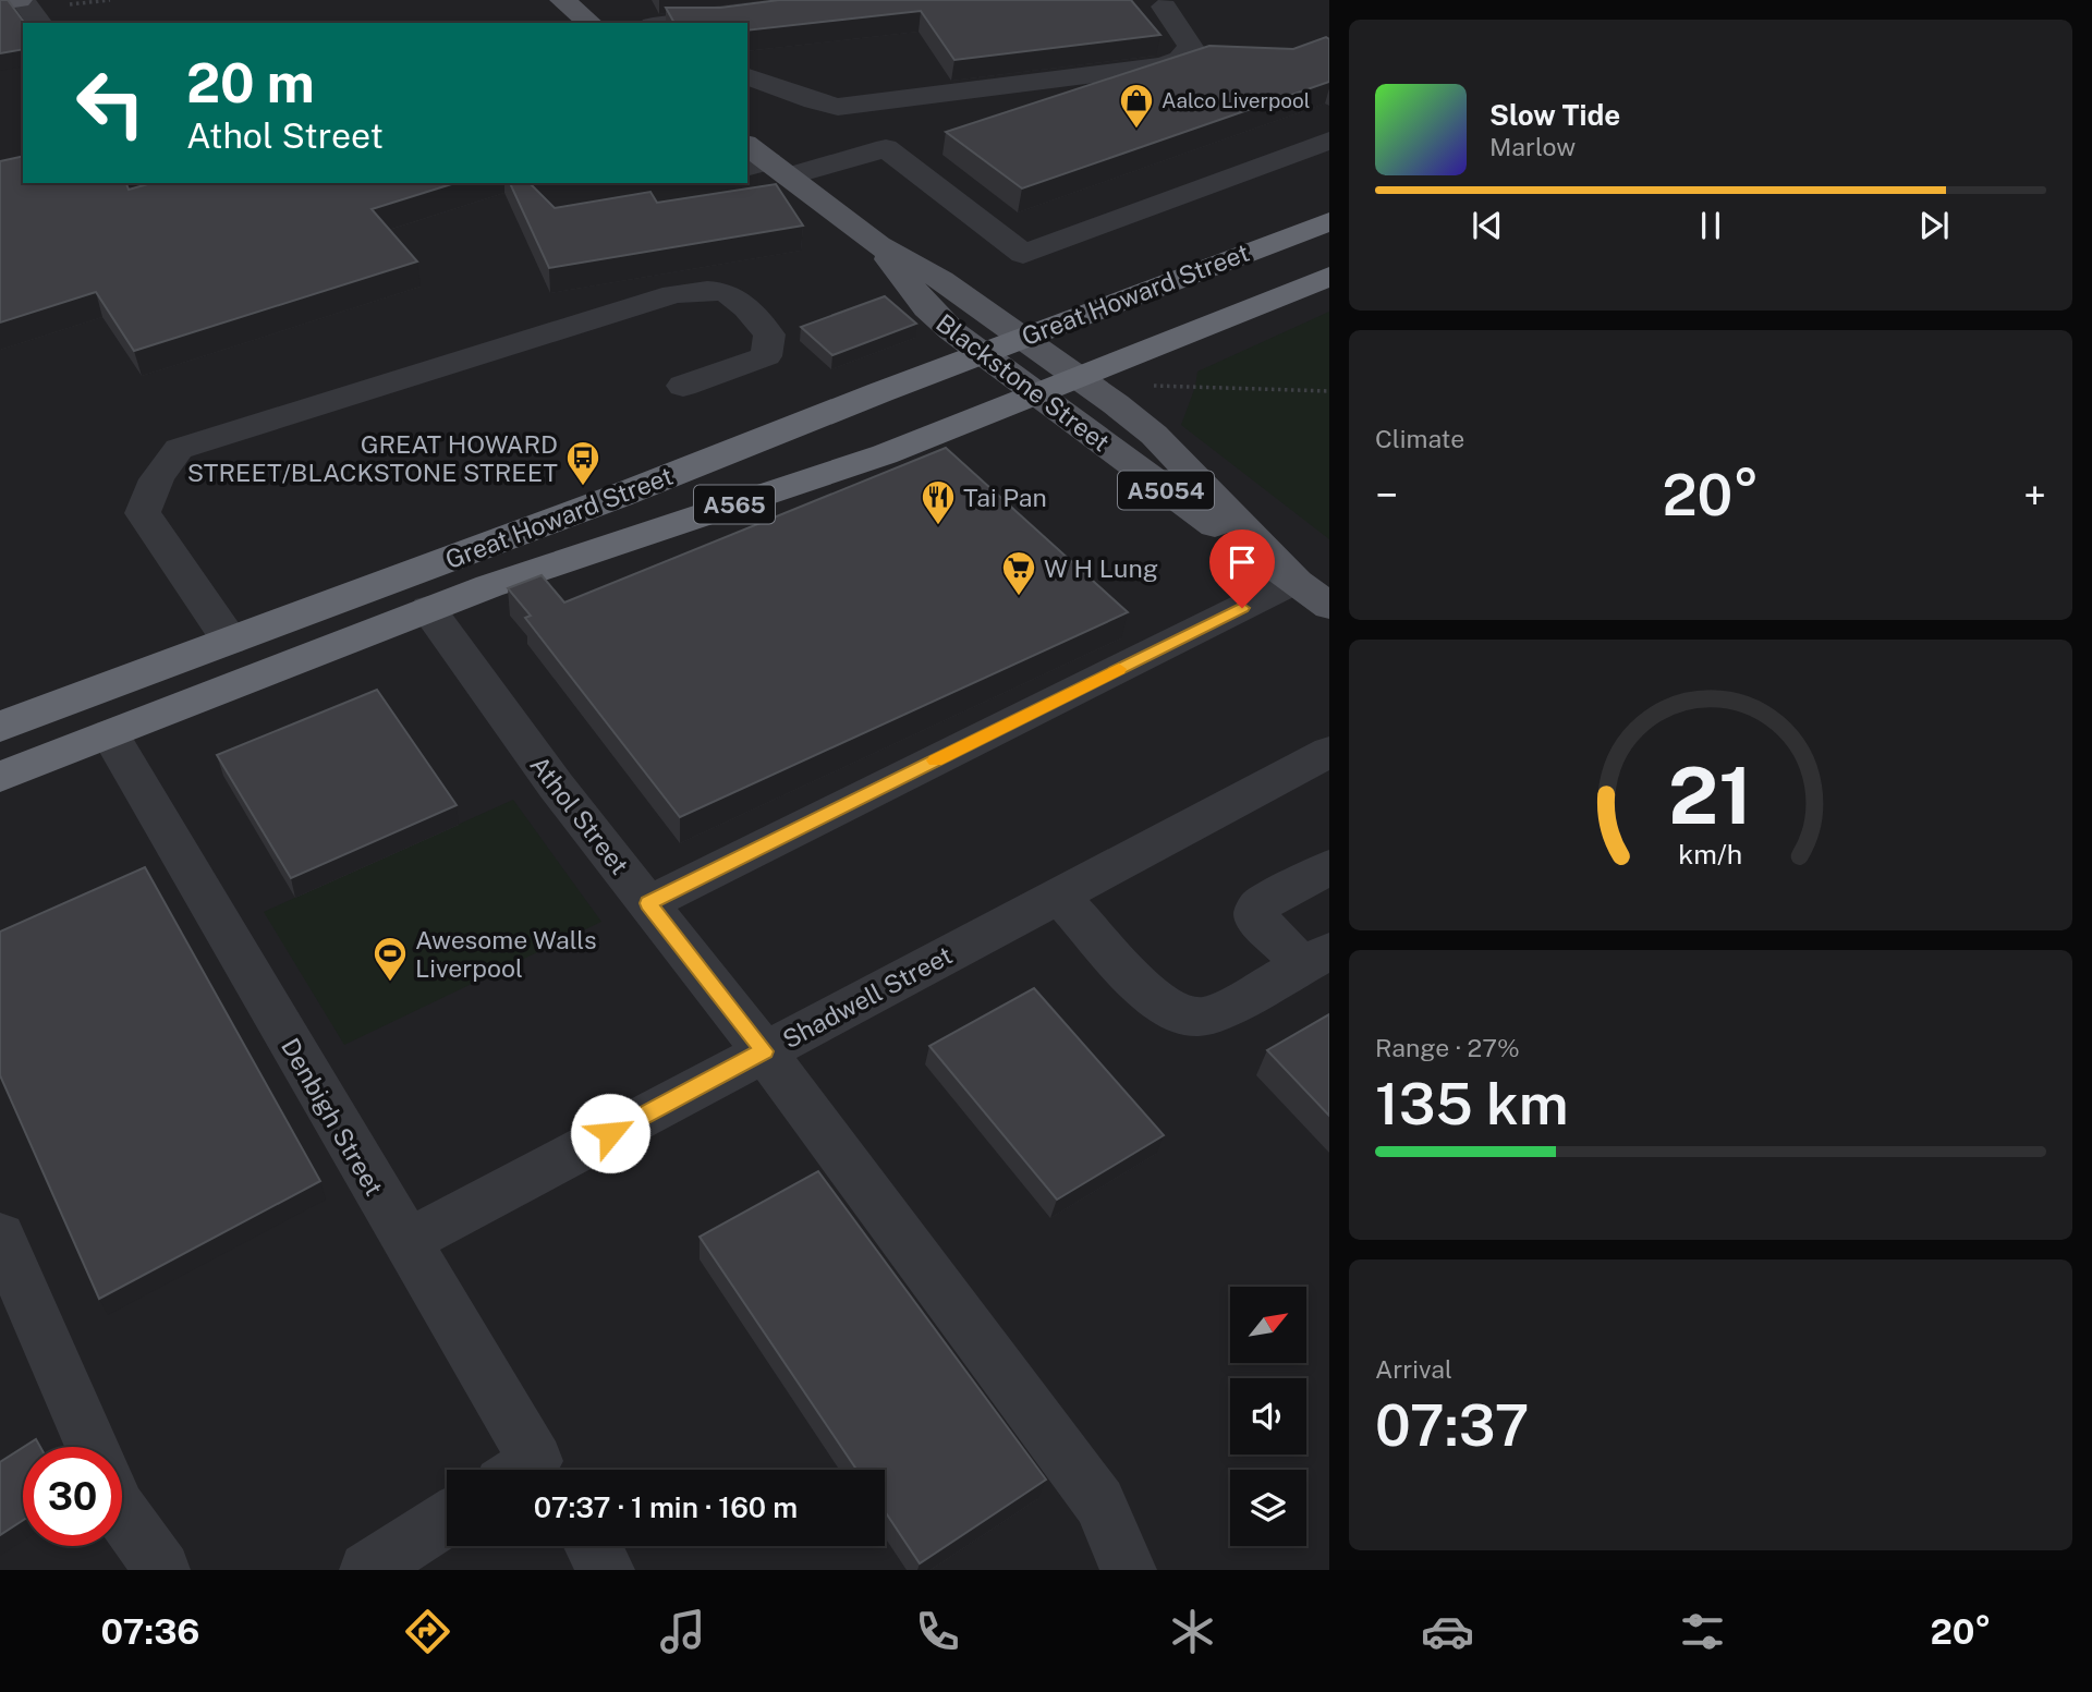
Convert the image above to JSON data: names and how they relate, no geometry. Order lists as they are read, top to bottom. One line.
{"streets":{"highway":["Great Howard Street","A565"],"main road":["Blackstone Street","A5054"],"street":["Athol Street","Shadwell Street","Denbigh Street"]},"crossings":[["Great Howard Street","Blackstone Street"],["Great Howard Street","Athol Street"],["Great Howard Street","Denbigh Street"],["Athol Street","Shadwell Street"],["Shadwell Street","Denbigh Street"]],"places":{"shop":["Aalco Liverpool"],"bus stop":["GREAT HOWARD STREET/BLACKSTONE STREET"],"restaurant":["Tai Pan"],"supermarket":["W H Lung"],"sports":["Awesome Walls Liverpool"]},"north":"top right","page":{"turn":["20 m","Athol Street"],"song":["Slow Tide","Marlow"],"tile":["Climate",["Range · 27%","135 km"],["Arrival","07:37"]],"heat":["−","20°","+"],"limit":"30","trip":"07:37 · 1 min · 160 m","tabs":["07:36","20°"],"gauge":["21","km/h"]}}
